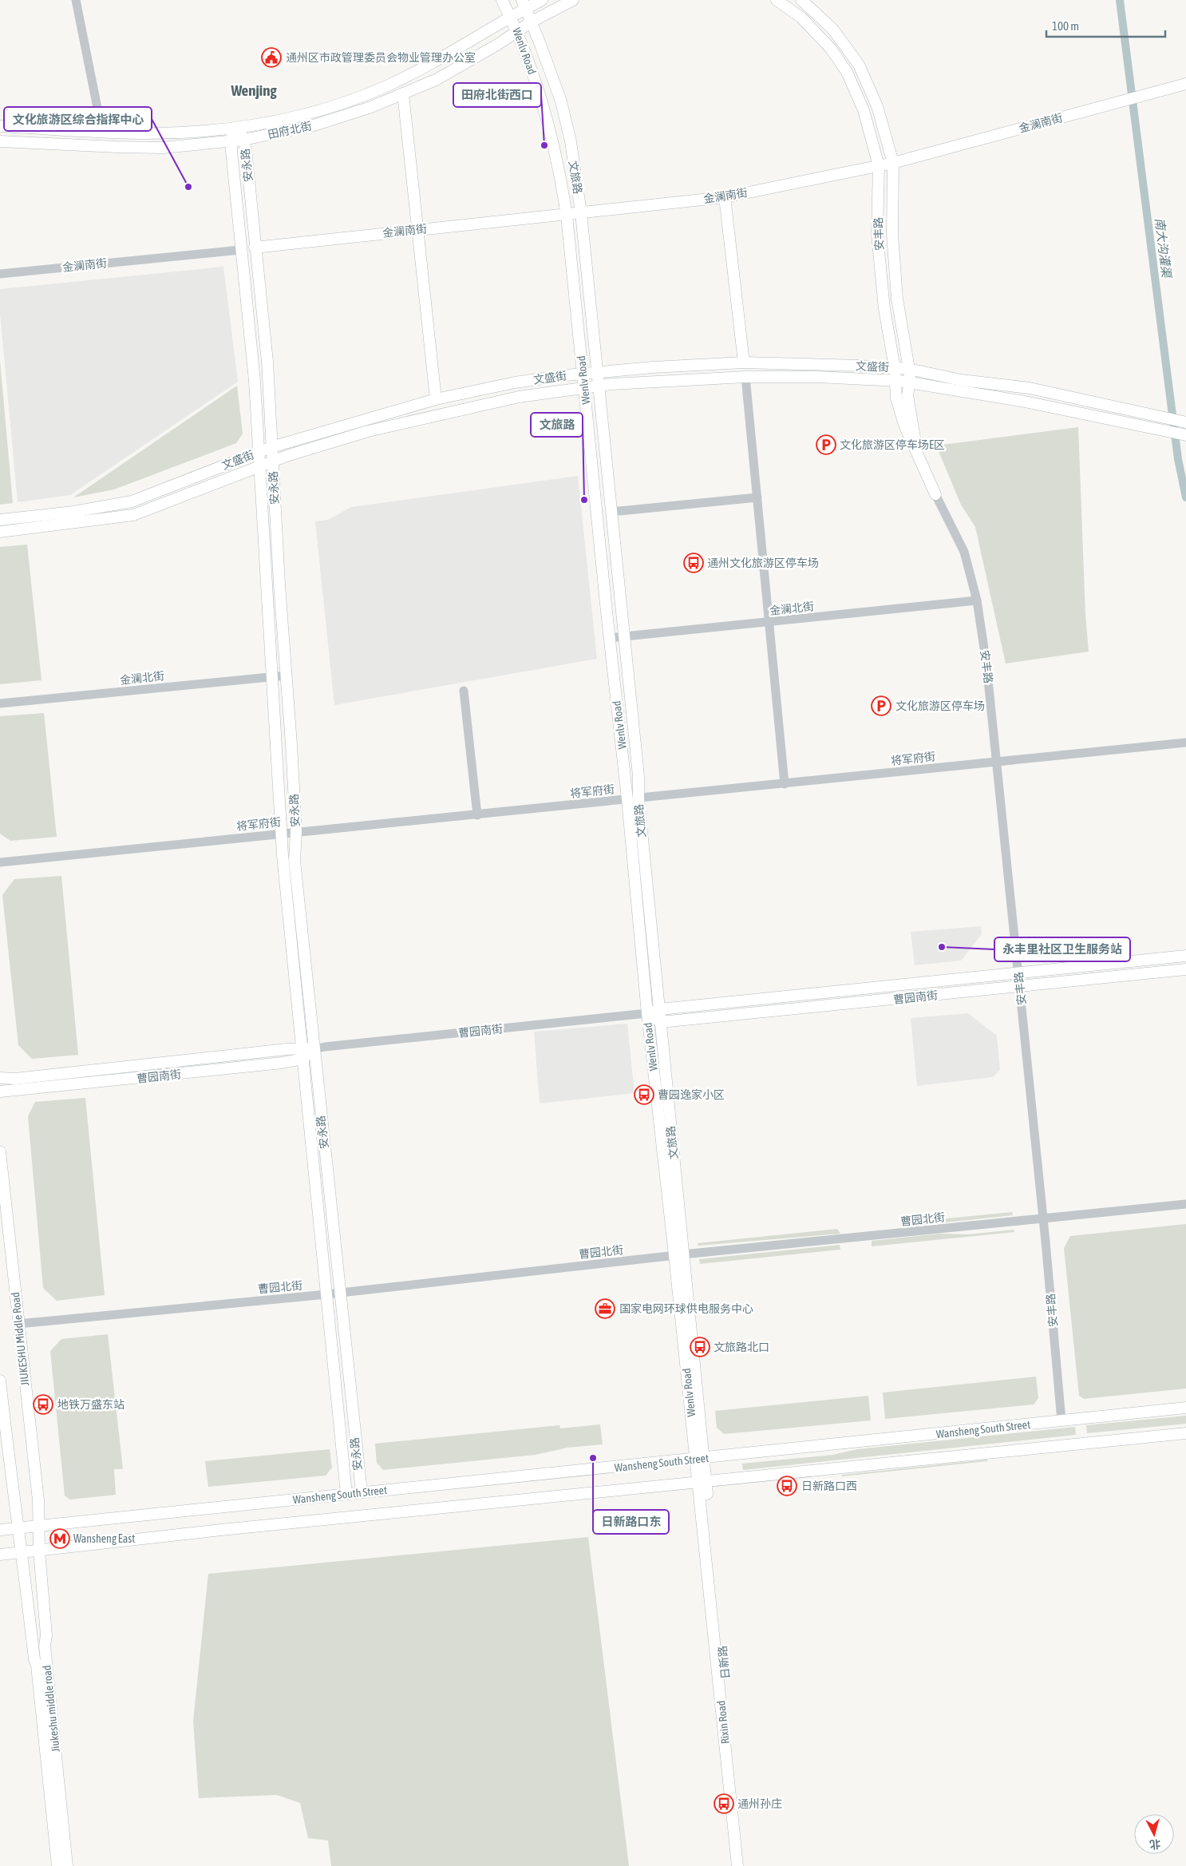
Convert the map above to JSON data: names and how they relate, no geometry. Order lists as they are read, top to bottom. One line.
{"streets":{"main road":["Wenlv Road","金澜南街","田府北街","安永路","文旅路","安丰路","文盛街","曹园南街","JIUKESHU Middle Road","Wansheng South Street","日新路","Jiukeshu middle road","Rixin Road"],"street":["金澜北街","将军府街","曹园北街"]},"crossings":[["Wenlv Road","金澜南街"],["Wenlv Road","田府北街"],["Wenlv Road","文旅路"],["Wenlv Road","文盛街"],["Wenlv Road","金澜北街"],["Wenlv Road","将军府街"],["Wenlv Road","曹园南街"],["Wenlv Road","曹园北街"],["Wenlv Road","Wansheng South Street"],["Wenlv Road","Rixin Road"],["金澜南街","安永路"],["金澜南街","文旅路"],["金澜南街","安丰路"],["田府北街","安永路"],["田府北街","文旅路"],["安永路","文盛街"],["安永路","金澜北街"],["安永路","将军府街"],["安永路","曹园南街"],["安永路","曹园北街"],["安永路","Wansheng South Street"],["文旅路","文盛街"],["文旅路","金澜北街"],["文旅路","将军府街"],["文旅路","曹园南街"],["文旅路","曹园北街"],["安丰路","文盛街"],["安丰路","金澜北街"],["安丰路","将军府街"],["安丰路","曹园南街"],["安丰路","曹园北街"],["安丰路","Wansheng South Street"],["曹园北街","JIUKESHU Middle Road"],["JIUKESHU Middle Road","Wansheng South Street"],["JIUKESHU Middle Road","Jiukeshu middle road"],["Wansheng South Street","日新路"],["Wansheng South Street","Jiukeshu middle road"],["Wansheng South Street","Rixin Road"],["日新路","Rixin Road"]],"districts":["Wenjing"],"water":["南大沟灌渠"],"places":{"public building":["通州区市政管理委员会物业管理办公室"],"other":["田府北街西口","文化旅游区综合指挥中心","文旅路","永丰里社区卫生服务站","日新路口东"],"parking":["文化旅游区停车场E区","文化旅游区停车场"],"bus stop":["通州文化旅游区停车场","曹园逸家小区","文旅路北口","地铁万盛东站","日新路口西","通州孙庄"],"office":["国家电网环球供电服务中心"],"metro station":["Wansheng East"]},"scale_bar":"100 m","north":"bottom"}
